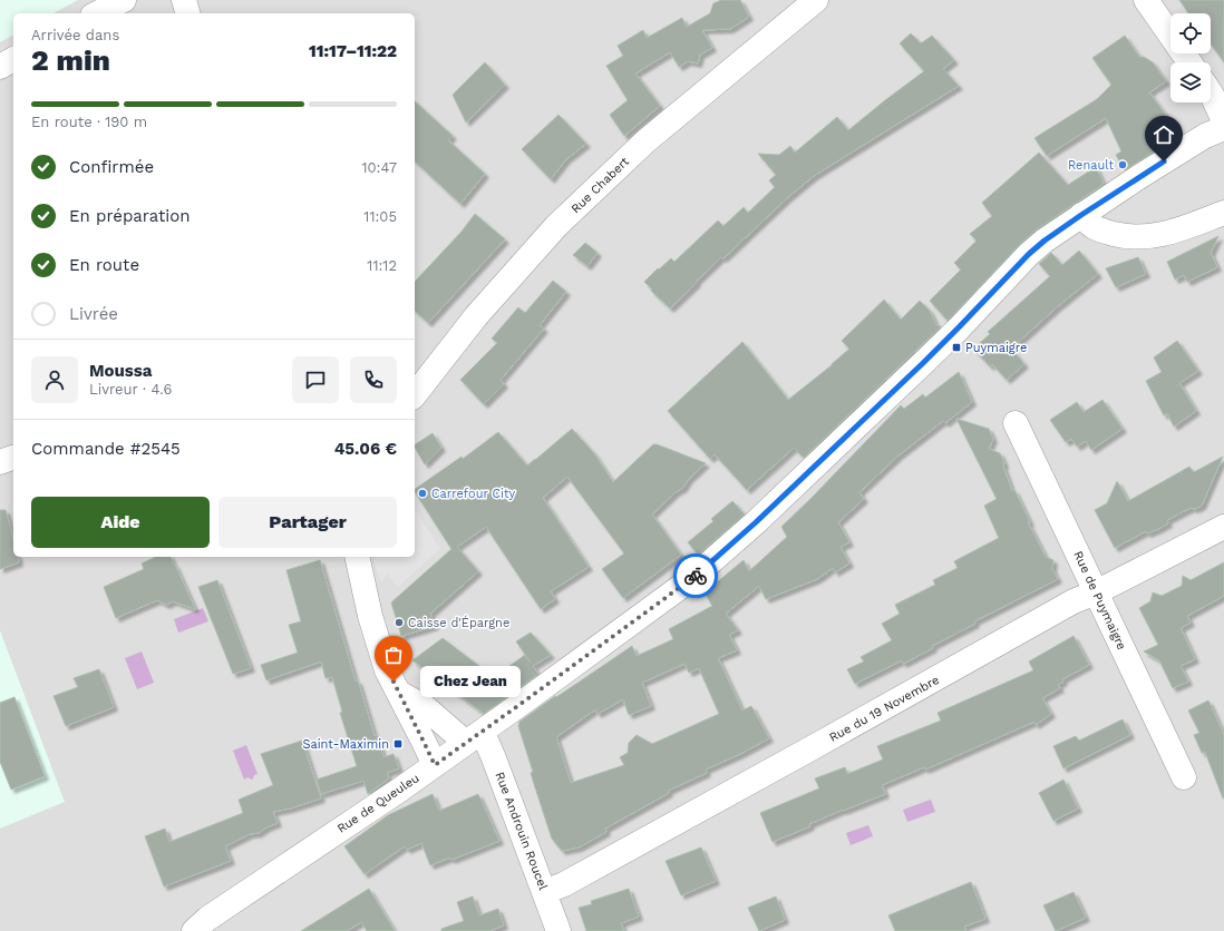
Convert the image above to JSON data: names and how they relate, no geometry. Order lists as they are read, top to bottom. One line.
{"streets":{"street":["Rue Chabert","Rue de Puymaigre","Rue du 19 Novembre","Rue de Queuleu","Rue Androuin Roucel"]},"crossings":[["Rue de Puymaigre","Rue du 19 Novembre"],["Rue du 19 Novembre","Rue Androuin Roucel"],["Rue de Queuleu","Rue Androuin Roucel"]],"places":{"other":["Renault","Carrefour City","Caisse d'Épargne","Chez Jean"],"transit":["Puymaigre","Saint-Maximin"]},"page":{"heading":["2 min","Arrivée dans","11:17–11:22"],"panel":["Moussa","Livreur · 4.6","Commande #2545","45.06 €"],"bar":"En route · 190 m","list":[["Confirmée","10:47"],["En préparation","11:05"],["En route","11:12"],"Livrée"],"buttons":["Aide","Partager"],"bubble":"Chez Jean"}}
